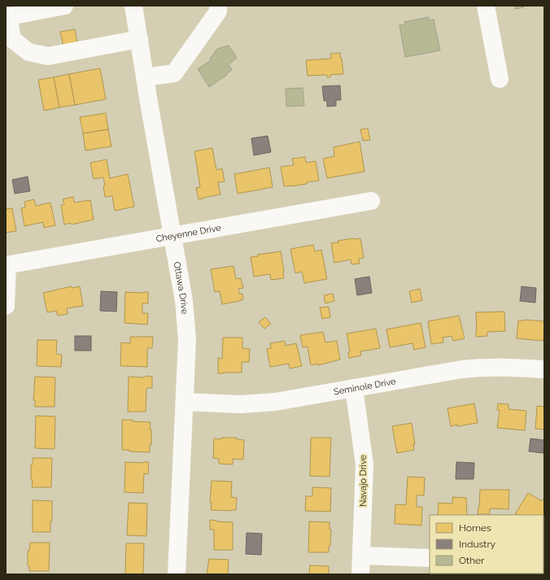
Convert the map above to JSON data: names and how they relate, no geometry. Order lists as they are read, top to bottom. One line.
{"streets":{"street":["Cheyenne Drive","Ottawa Drive","Seminole Drive","Navajo Drive"]},"crossings":[["Cheyenne Drive","Ottawa Drive"],["Ottawa Drive","Seminole Drive"],["Seminole Drive","Navajo Drive"]],"legend":["Homes","Industry","Other"]}
